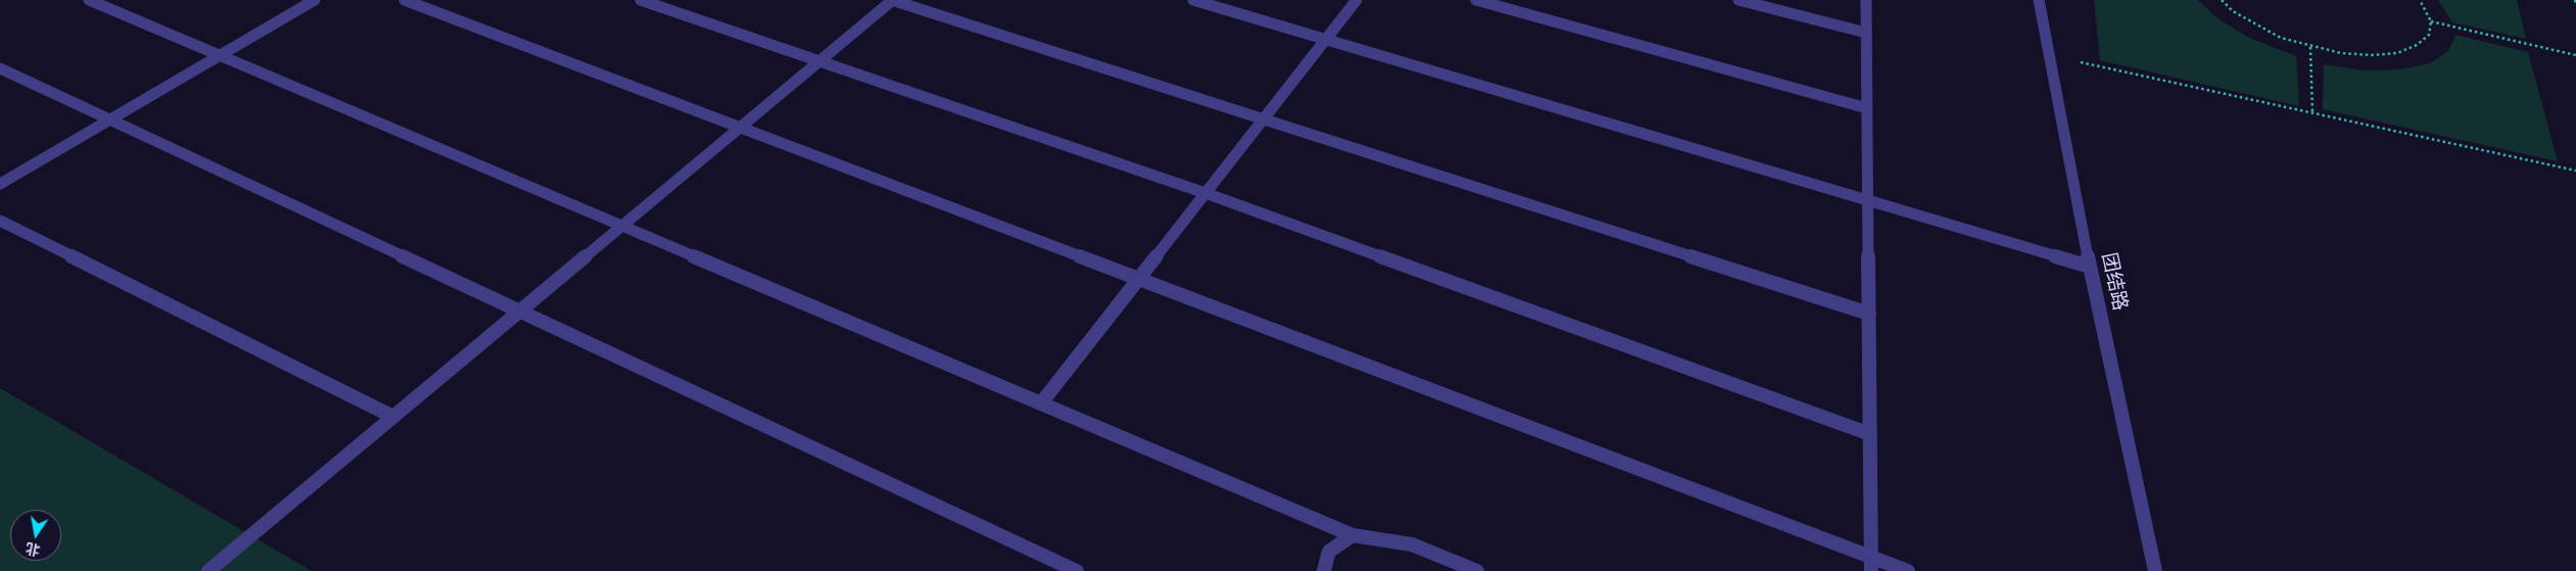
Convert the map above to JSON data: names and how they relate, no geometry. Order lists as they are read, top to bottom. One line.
{"streets":{"street":["团结路"]},"north":"bottom"}
